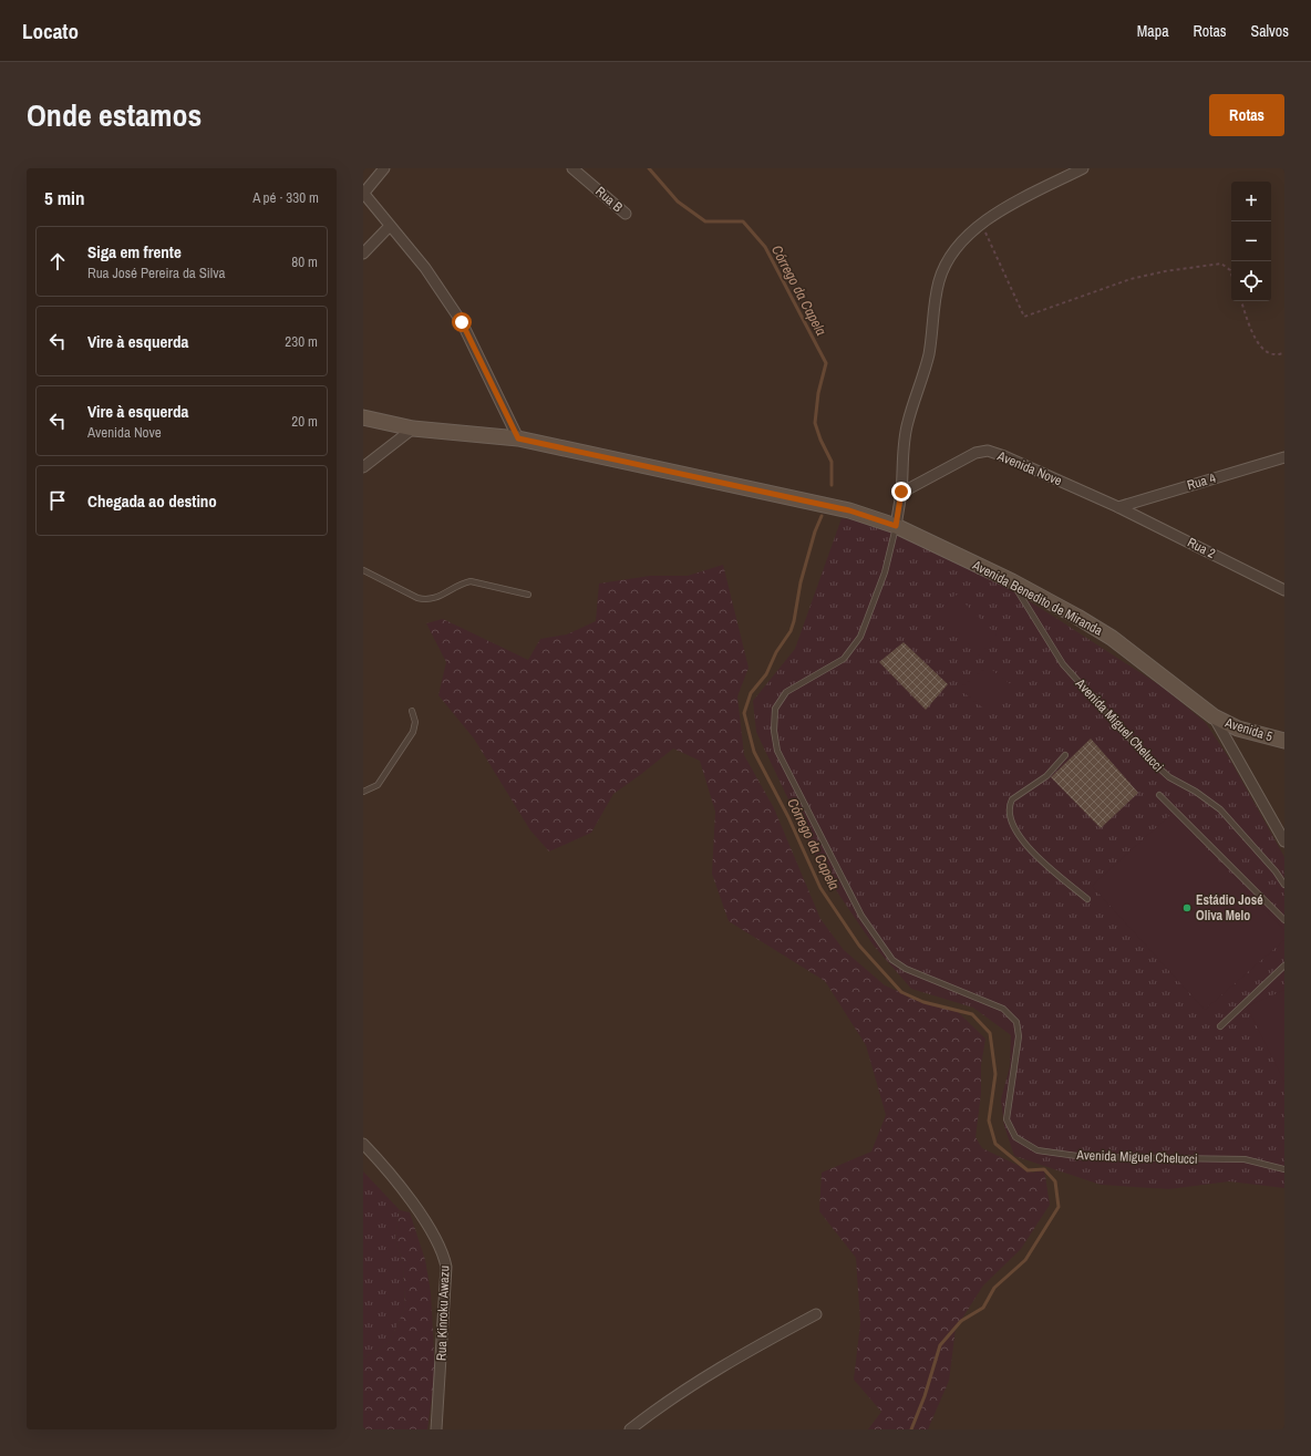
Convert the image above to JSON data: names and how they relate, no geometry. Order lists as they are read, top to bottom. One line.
{"streets":{"street":["Rua B","Avenida Nove","Rua 4","Rua 2","Avenida Benedito de Miranda","Avenida 5","Rua Kinroku Awazu"],"lane":["Avenida Miguel Chelucci"]},"crossings":[["Avenida Nove","Rua 4"],["Avenida Nove","Rua 2"],["Rua 4","Rua 2"],["Avenida Benedito de Miranda","Avenida Miguel Chelucci"],["Avenida Benedito de Miranda","Avenida 5"]],"water":["Córrego da Capela"],"places":["Estádio José Oliva Melo"],"page":{"header":"Locato","nav":["Mapa","Rotas","Salvos"],"title":"Onde estamos","buttons":"Rotas","heading":["5 min","A pé · 330 m"],"map_buttons":["+","−"],"list":[["Siga em frente","Rua José Pereira da Silva","80 m"],["Vire à esquerda","230 m"],["Vire à esquerda","Avenida Nove","20 m"],"Chegada ao destino"]}}
